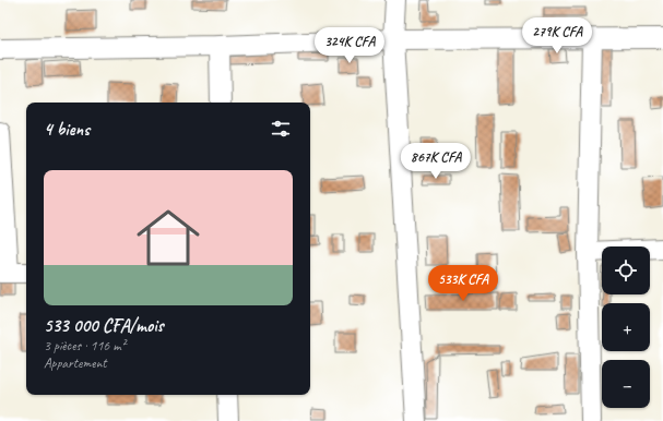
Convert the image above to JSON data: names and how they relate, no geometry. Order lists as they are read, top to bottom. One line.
{"page":{"price":["279K CFA","324K CFA","867K CFA","533K CFA"],"heading":"4 biens","list":[{"name":"533 000 CFA/mois","note":"3 pièces · 116 m² · Appartement"}],"map_buttons":["+","−"]}}
